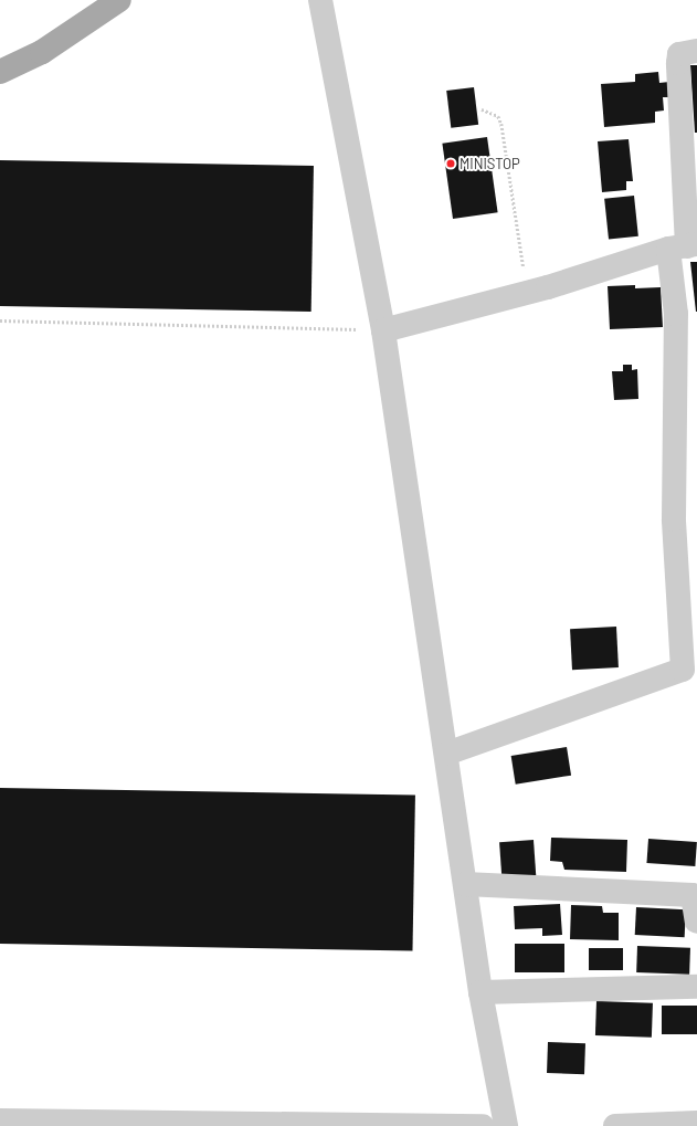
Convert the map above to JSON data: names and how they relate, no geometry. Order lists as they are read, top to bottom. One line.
{"places":["MINISTOP"]}
